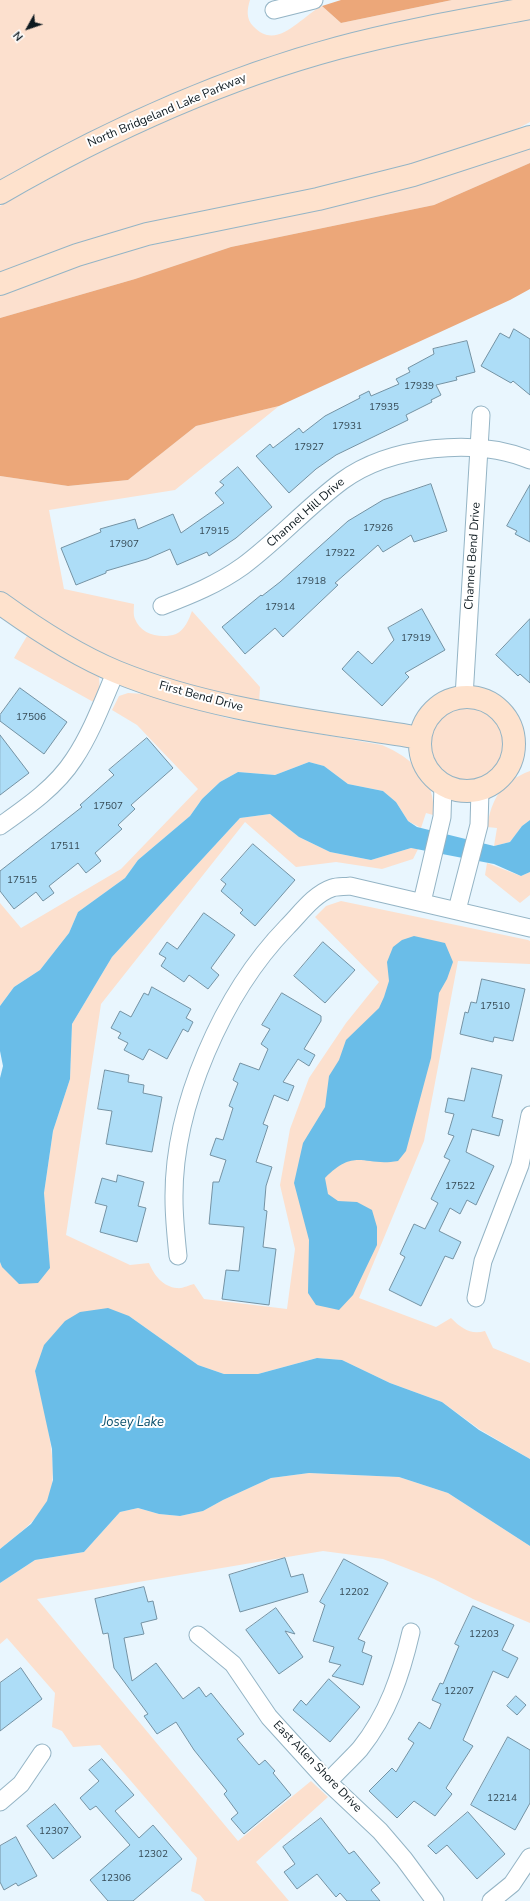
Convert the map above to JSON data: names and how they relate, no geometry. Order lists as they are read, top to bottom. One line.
{"streets":{"main road":["North Bridgeland Lake Parkway","First Bend Drive"],"street":["Channel Hill Drive","Channel Bend Drive","East Allen Shore Drive"]},"crossings":[["Channel Hill Drive","Channel Bend Drive"],["Channel Bend Drive","First Bend Drive"]],"water":["Josey Lake"],"house_numbers":["17939","17935","17931","17927","17926","17915","17907","17922","17918","17914","17919","17506","17507","17511","17515","17510","17522","12202","12203","12207","12214","12307","12302","12306"],"north":"bottom left"}
